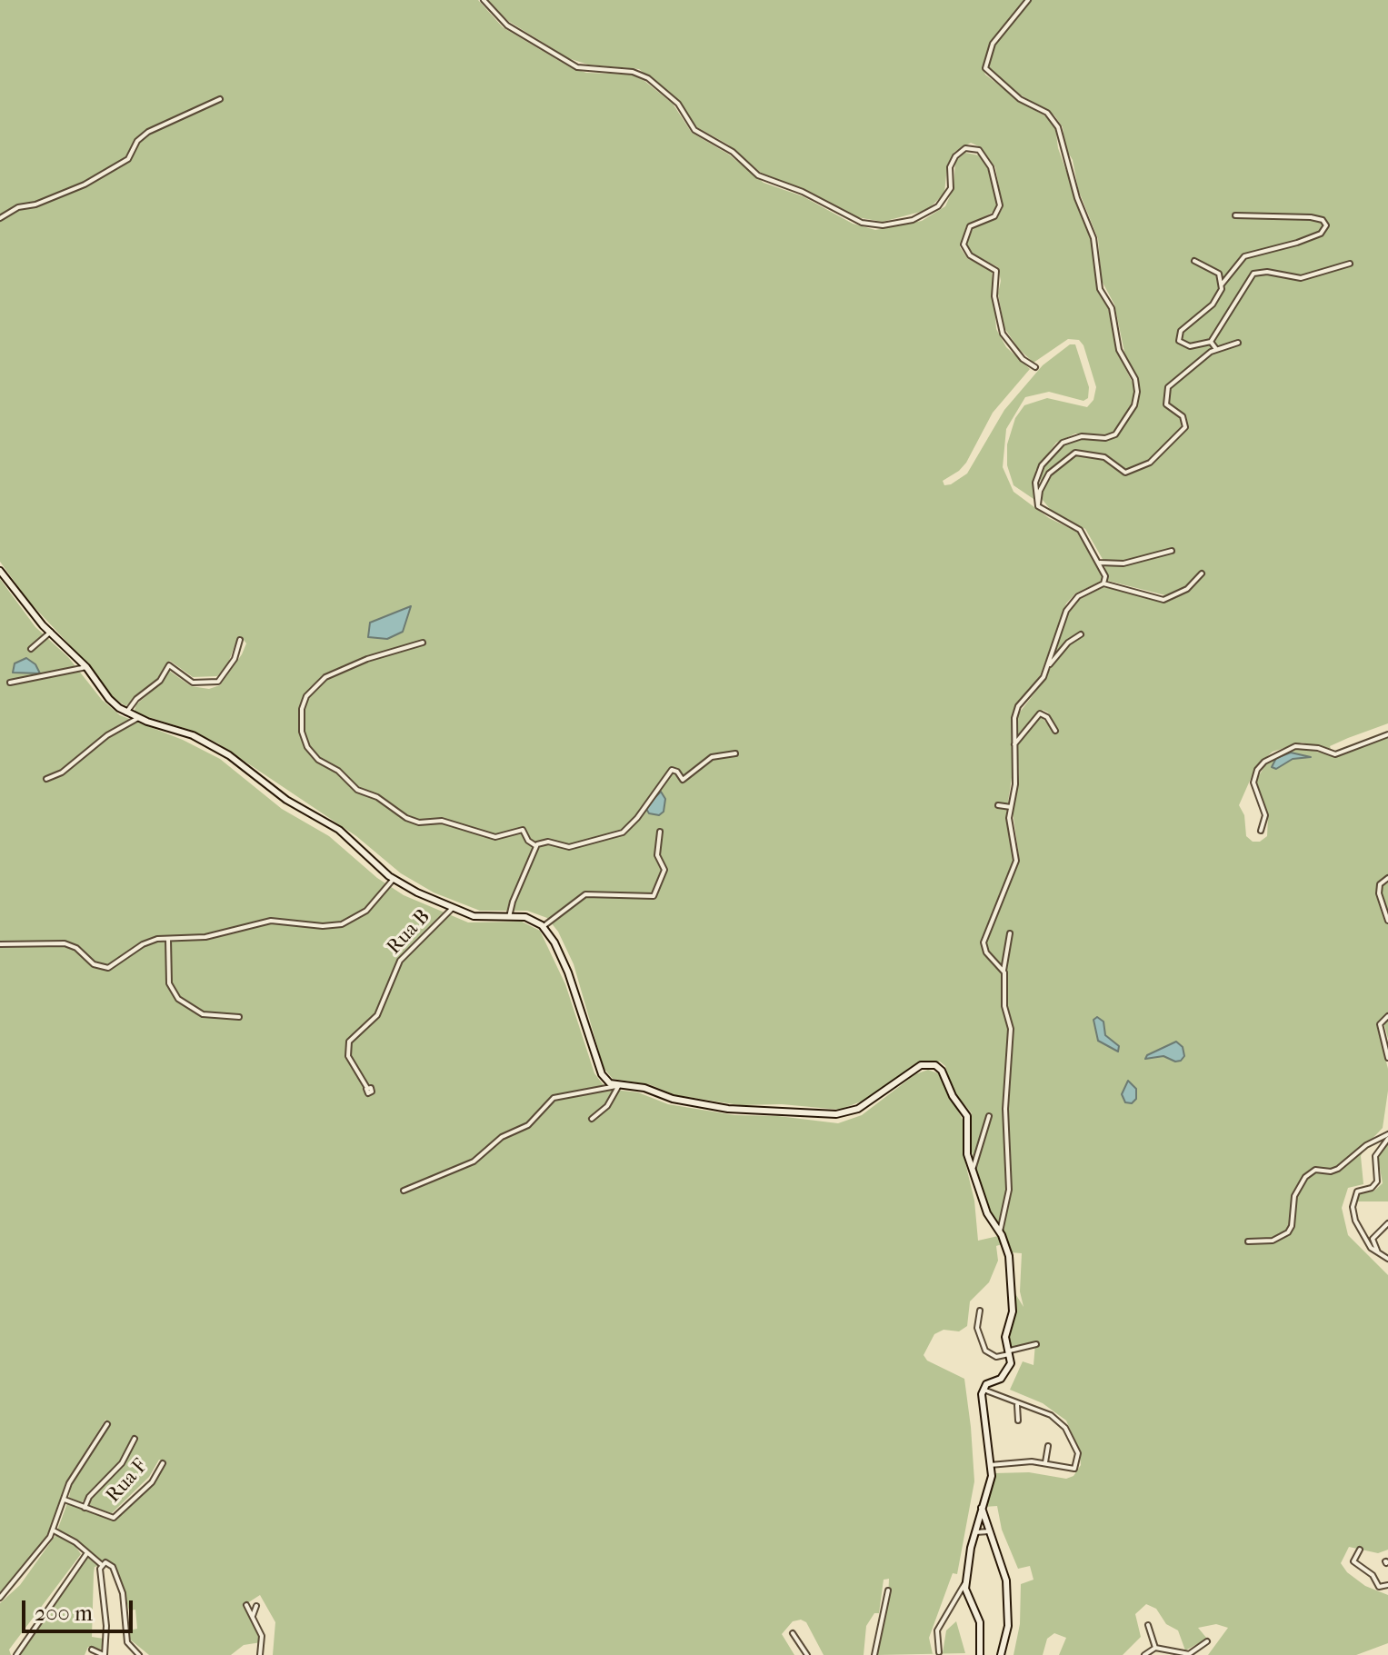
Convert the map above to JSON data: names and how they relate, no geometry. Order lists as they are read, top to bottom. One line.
{"streets":{"street":["Rua B","Rua F"]},"scale_bar":"200 m"}
